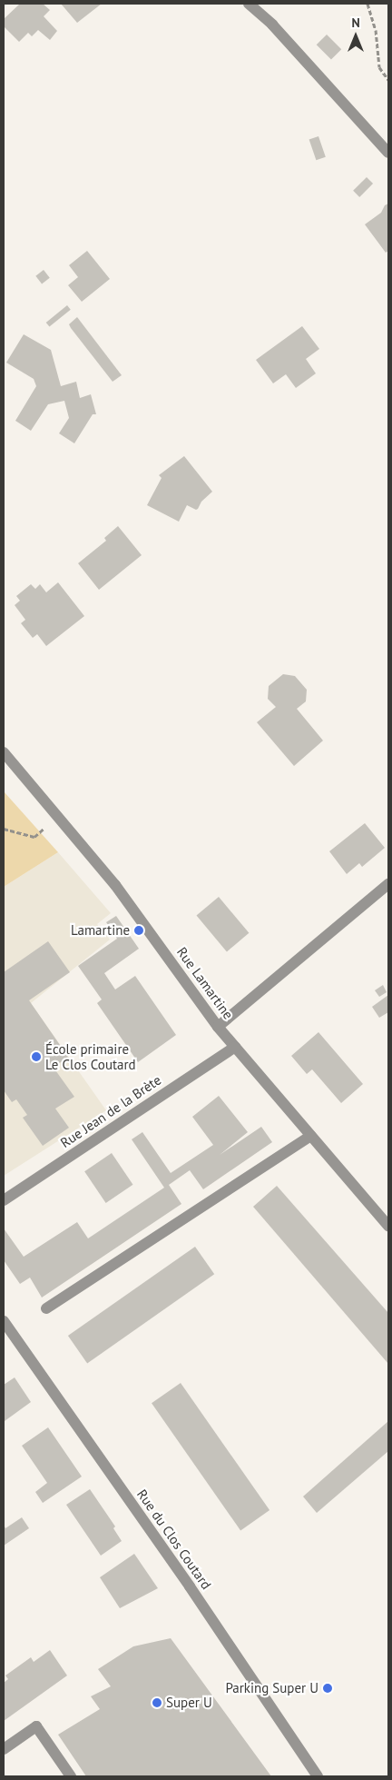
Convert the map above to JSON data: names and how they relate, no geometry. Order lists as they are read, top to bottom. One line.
{"streets":{"street":["Rue Lamartine","Rue Jean de la Brète","Rue du Clos Coutard"]},"crossings":[["Rue Lamartine","Rue Jean de la Brète"]],"places":["Lamartine","École primaire Le Clos Coutard","Parking Super U","Super U"],"north":"top"}
